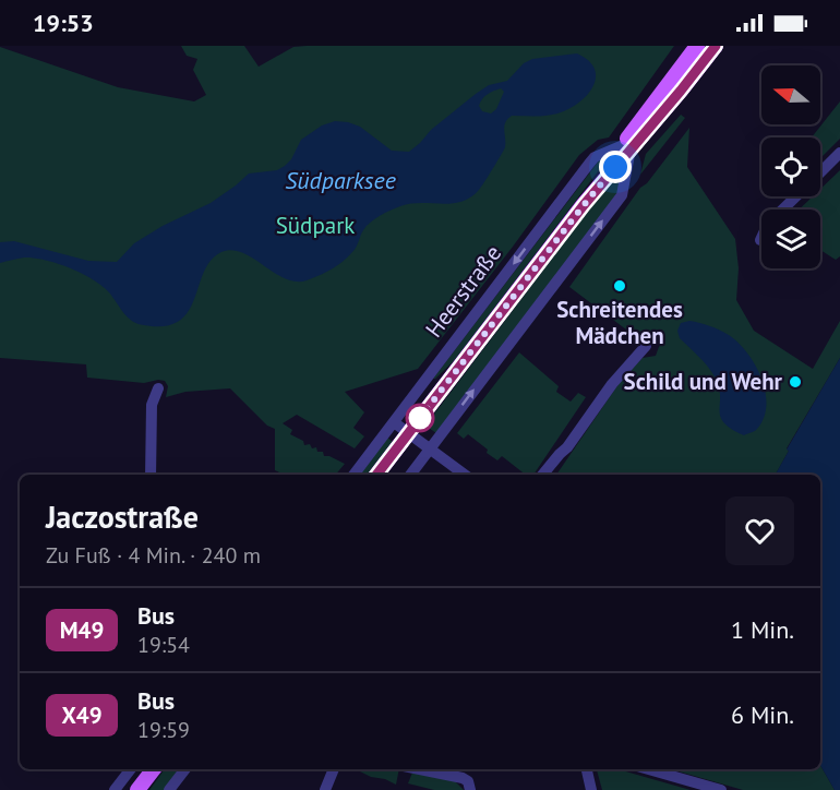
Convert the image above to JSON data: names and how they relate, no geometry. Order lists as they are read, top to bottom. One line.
{"streets":{"main road":["Heerstraße"]},"water":["Südparksee"],"parks":["Südpark"],"places":["Schreitendes Mädchen","Schild und Wehr"],"lines":["bus line M49"],"north":"left","page":{"status":"19:53","heading":["Jaczostraße","Zu Fuß · 4 Min. · 240 m"],"list":[{"mark":"M49","name":"Bus","note":"19:54","value":"1 Min."},{"mark":"X49","name":"Bus","note":"19:59","value":"6 Min."}]}}
